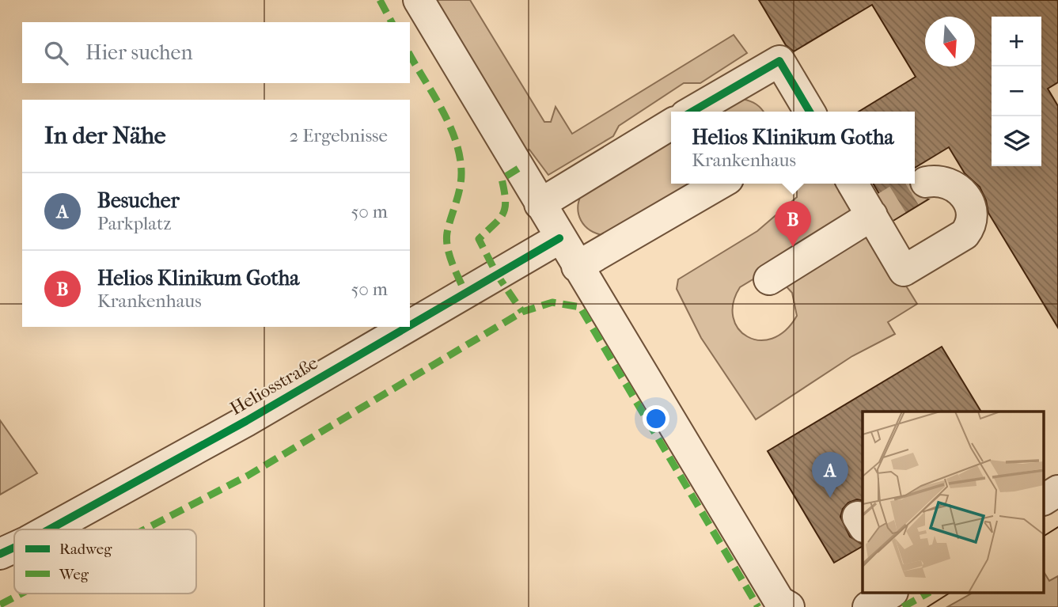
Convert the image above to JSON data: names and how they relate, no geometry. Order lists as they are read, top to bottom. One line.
{"streets":{"street":["Heliosstraße"]},"legend":["Radweg","Weg"],"north":"bottom","page":{"map_buttons":["+","−"],"search":"Hier suchen","heading":["In der Nähe","2 Ergebnisse"],"popup":["Helios Klinikum Gotha","Krankenhaus"],"list":[{"mark":"A","name":"Besucher","note":"Parkplatz","value":"50 m"},{"mark":"B","name":"Helios Klinikum Gotha","note":"Krankenhaus","value":"50 m"}],"pins":["B","A"]}}
